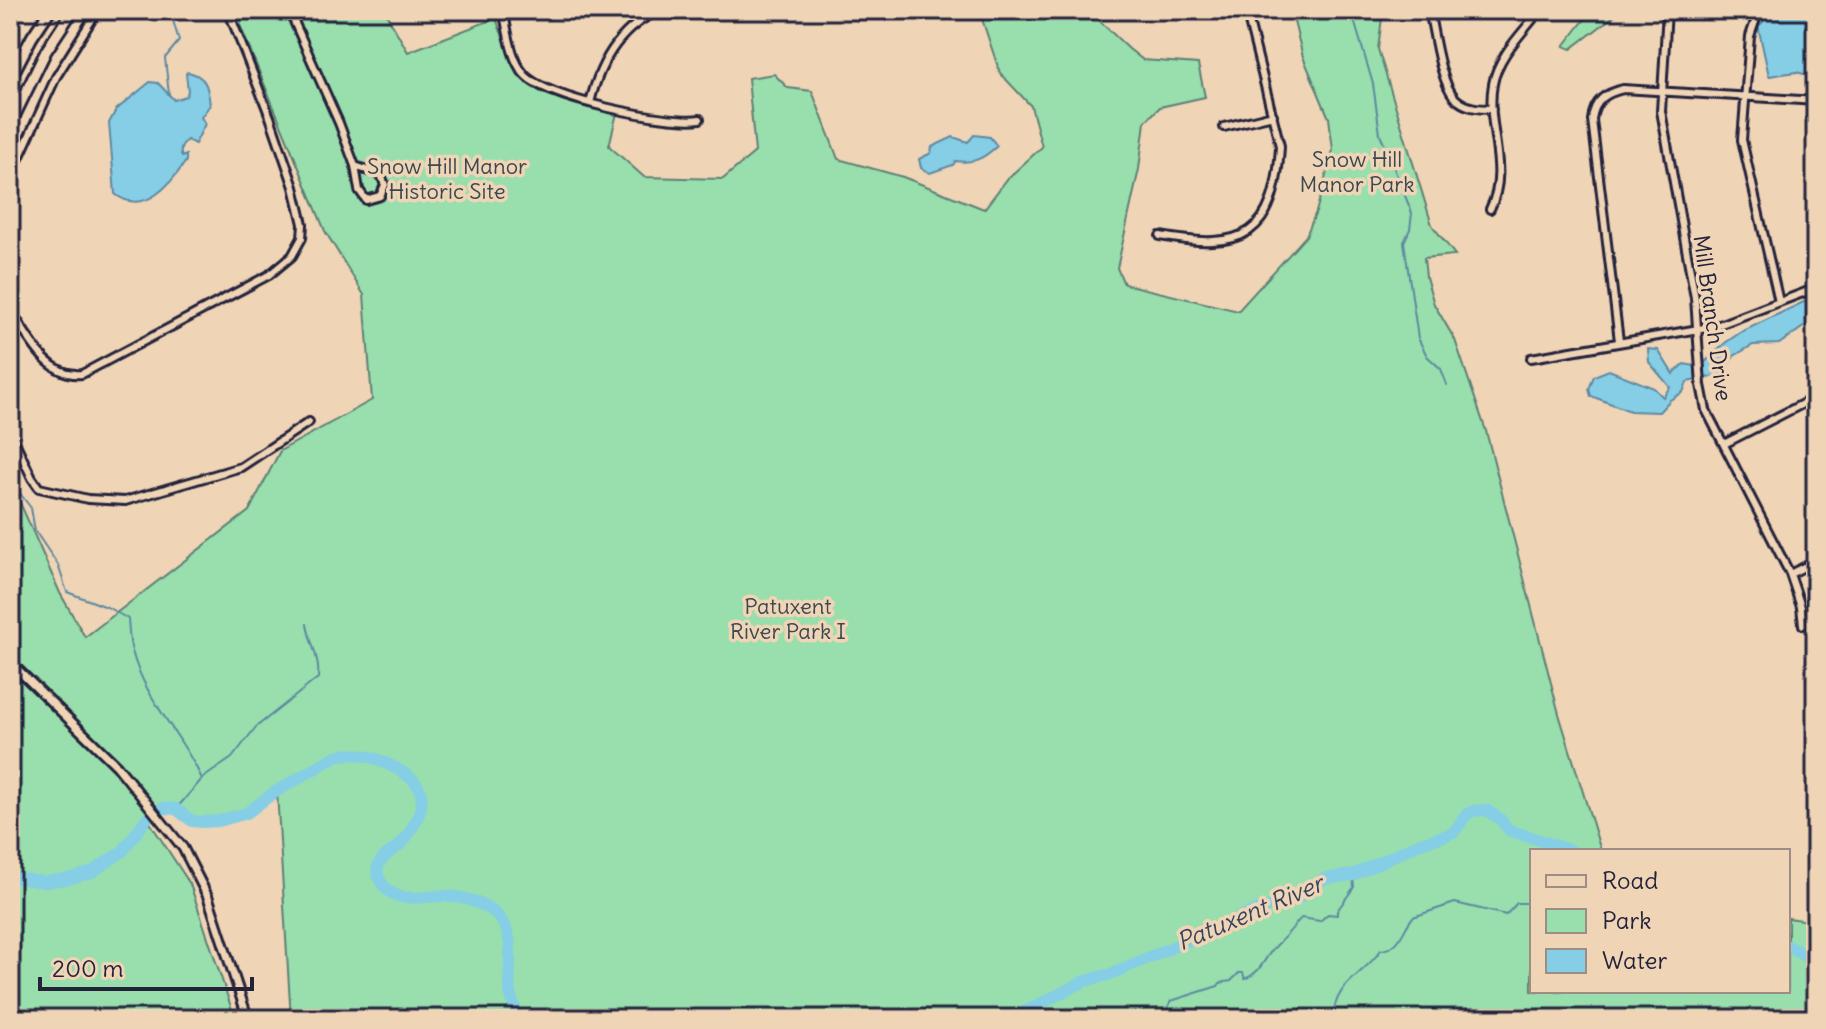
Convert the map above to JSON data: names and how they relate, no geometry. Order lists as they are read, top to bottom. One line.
{"streets":{"street":["Mill Branch Drive"]},"water":["Patuxent River"],"parks":["Snow Hill Manor Park","Snow Hill Manor Historic Site","Patuxent River Park I"],"legend":["Road","Park","Water"],"scale_bar":"200 m"}
